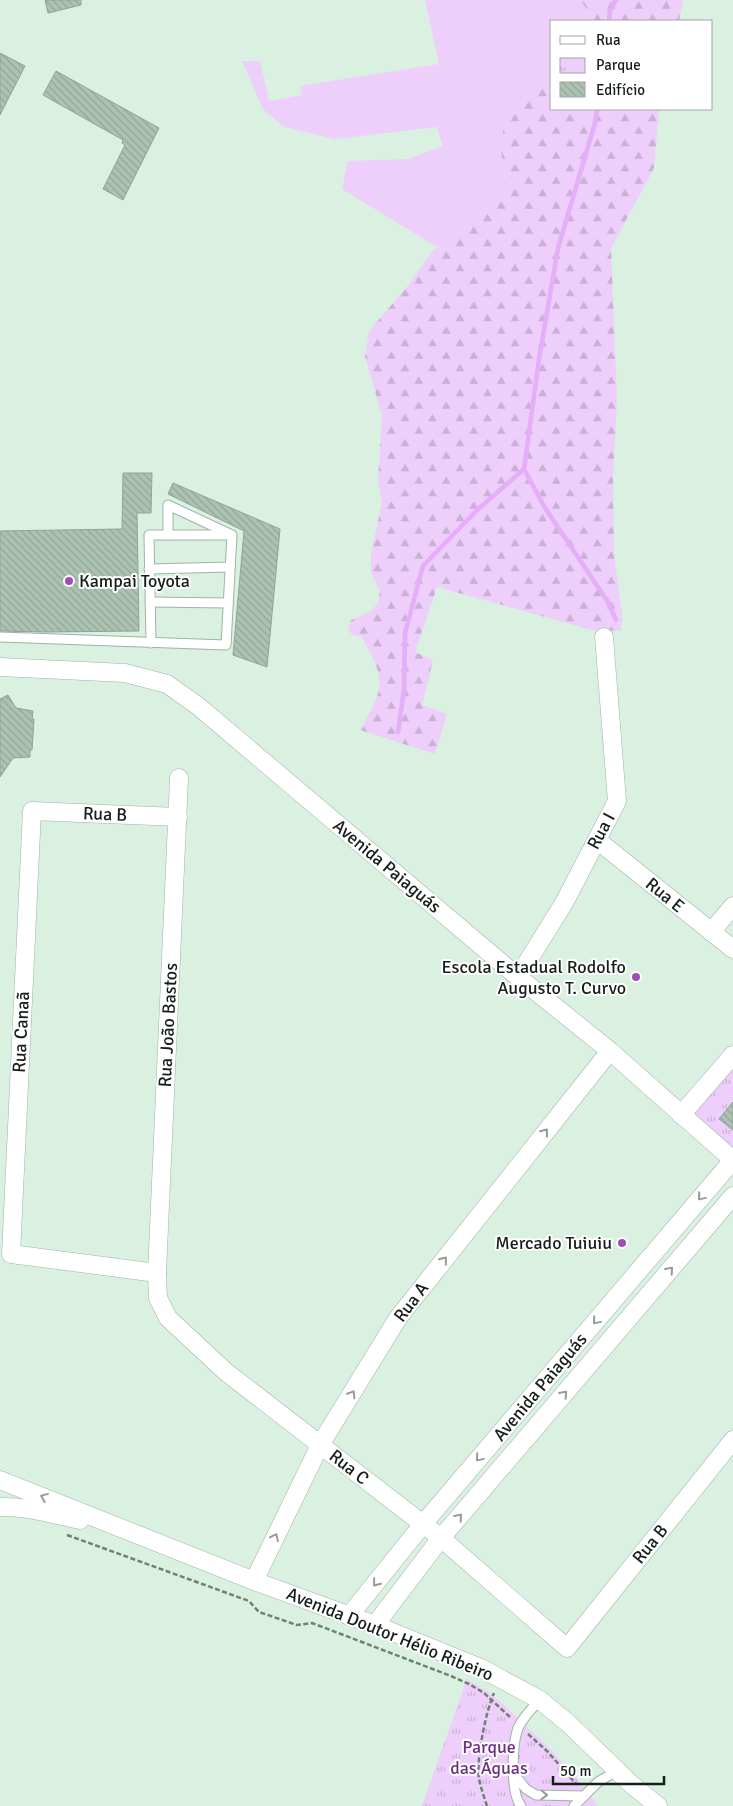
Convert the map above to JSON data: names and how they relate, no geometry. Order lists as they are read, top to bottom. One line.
{"streets":{"street":["Rua B","Rua I","Avenida Paiaguás","Rua E","Rua João Bastos","Rua Canaã","Rua A","Rua C","Avenida Doutor Hélio Ribeiro"]},"crossings":[["Rua B","Rua João Bastos"],["Rua B","Rua Canaã"],["Rua B","Rua C"],["Rua I","Avenida Paiaguás"],["Rua I","Rua E"],["Avenida Paiaguás","Rua A"],["Avenida Paiaguás","Rua C"],["Avenida Paiaguás","Avenida Doutor Hélio Ribeiro"],["Rua João Bastos","Rua Canaã"],["Rua João Bastos","Rua C"],["Rua Canaã","Rua C"],["Rua A","Rua C"],["Rua A","Avenida Doutor Hélio Ribeiro"]],"one_way":["Rua A"],"parks":["Parque das Águas"],"places":["Kampai Toyota","Escola Estadual Rodolfo Augusto T. Curvo","Mercado Tuiuiu"],"legend":["Rua","Parque","Edifício"],"scale_bar":"50 m"}
